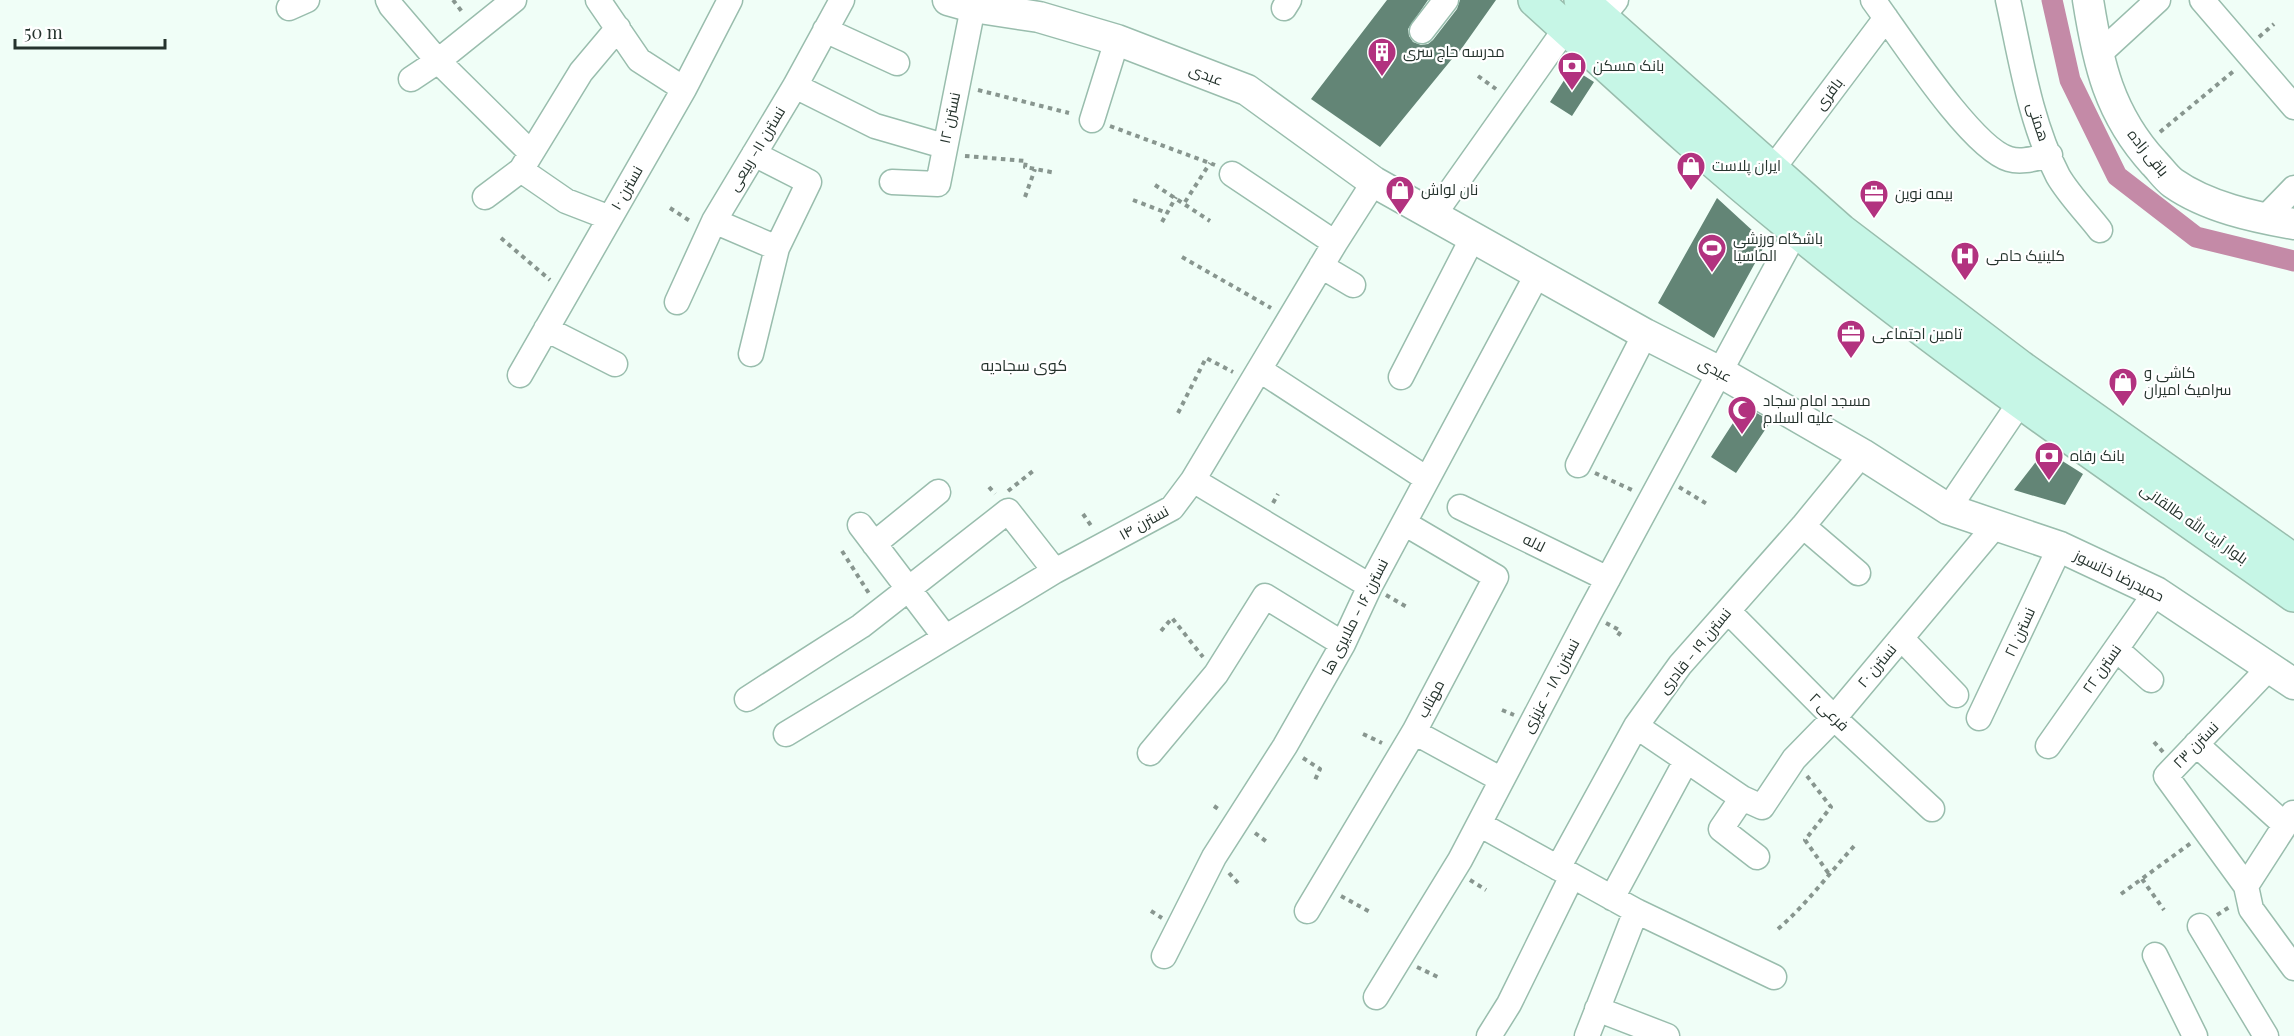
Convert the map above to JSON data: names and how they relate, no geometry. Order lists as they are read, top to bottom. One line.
{"streets":{"main road":["بلوار آیت الله طالقانی"],"street":["عبدی","باقری","نسترن ۱۲","همتی","نسترن ۱۱- ربیعی","باقی زاده","نسترن ۱۰","نسترن ۱۴","لاله","حمیدرضا خانسوز","نسترن ۱۶ - ملایری ها","نسترن ۲۱","نسترن ۱۹ - قادری","نسترن ۲۰","نسترن ۲۲","نسترن ۱۸ - عزیزی","مهتاب","فرعی ۲","نسترن ۲۳"]},"crossings":[["عبدی","نسترن ۱۲"],["عبدی","نسترن ۱۴"],["عبدی","حمیدرضا خانسوز"],["عبدی","نسترن ۱۶ - ملایری ها"],["عبدی","نسترن ۱۹ - قادری"],["عبدی","نسترن ۲۰"],["عبدی","نسترن ۱۸ - عزیزی"],["باقری","بلوار آیت الله طالقانی"],["بلوار آیت الله طالقانی","نسترن ۱۸ - عزیزی"],["لاله","نسترن ۱۸ - عزیزی"],["حمیدرضا خانسوز","نسترن ۲۱"],["حمیدرضا خانسوز","نسترن ۲۰"],["حمیدرضا خانسوز","نسترن ۲۲"],["حمیدرضا خانسوز","نسترن ۲۳"],["نسترن ۱۶ - ملایری ها","مهتاب"],["نسترن ۱۹ - قادری","فرعی ۲"],["نسترن ۲۰","فرعی ۲"]],"districts":["کوی سجادیه"],"places":{"building":["مدرسه حاج سری"],"bank":["بانک مسکن","بانک رفاه"],"shop":["ایران پلاست","نان لواش","کاشی و سرامیک امیران"],"office":["بیمه نوین","تامین اجتماعی"],"sports":["باشگاه ورزشی الماسیا"],"hospital":["کلینیک حامی"],"mosque":["مسجد امام سجاد علیه السلام"]},"scale_bar":"50 m"}
